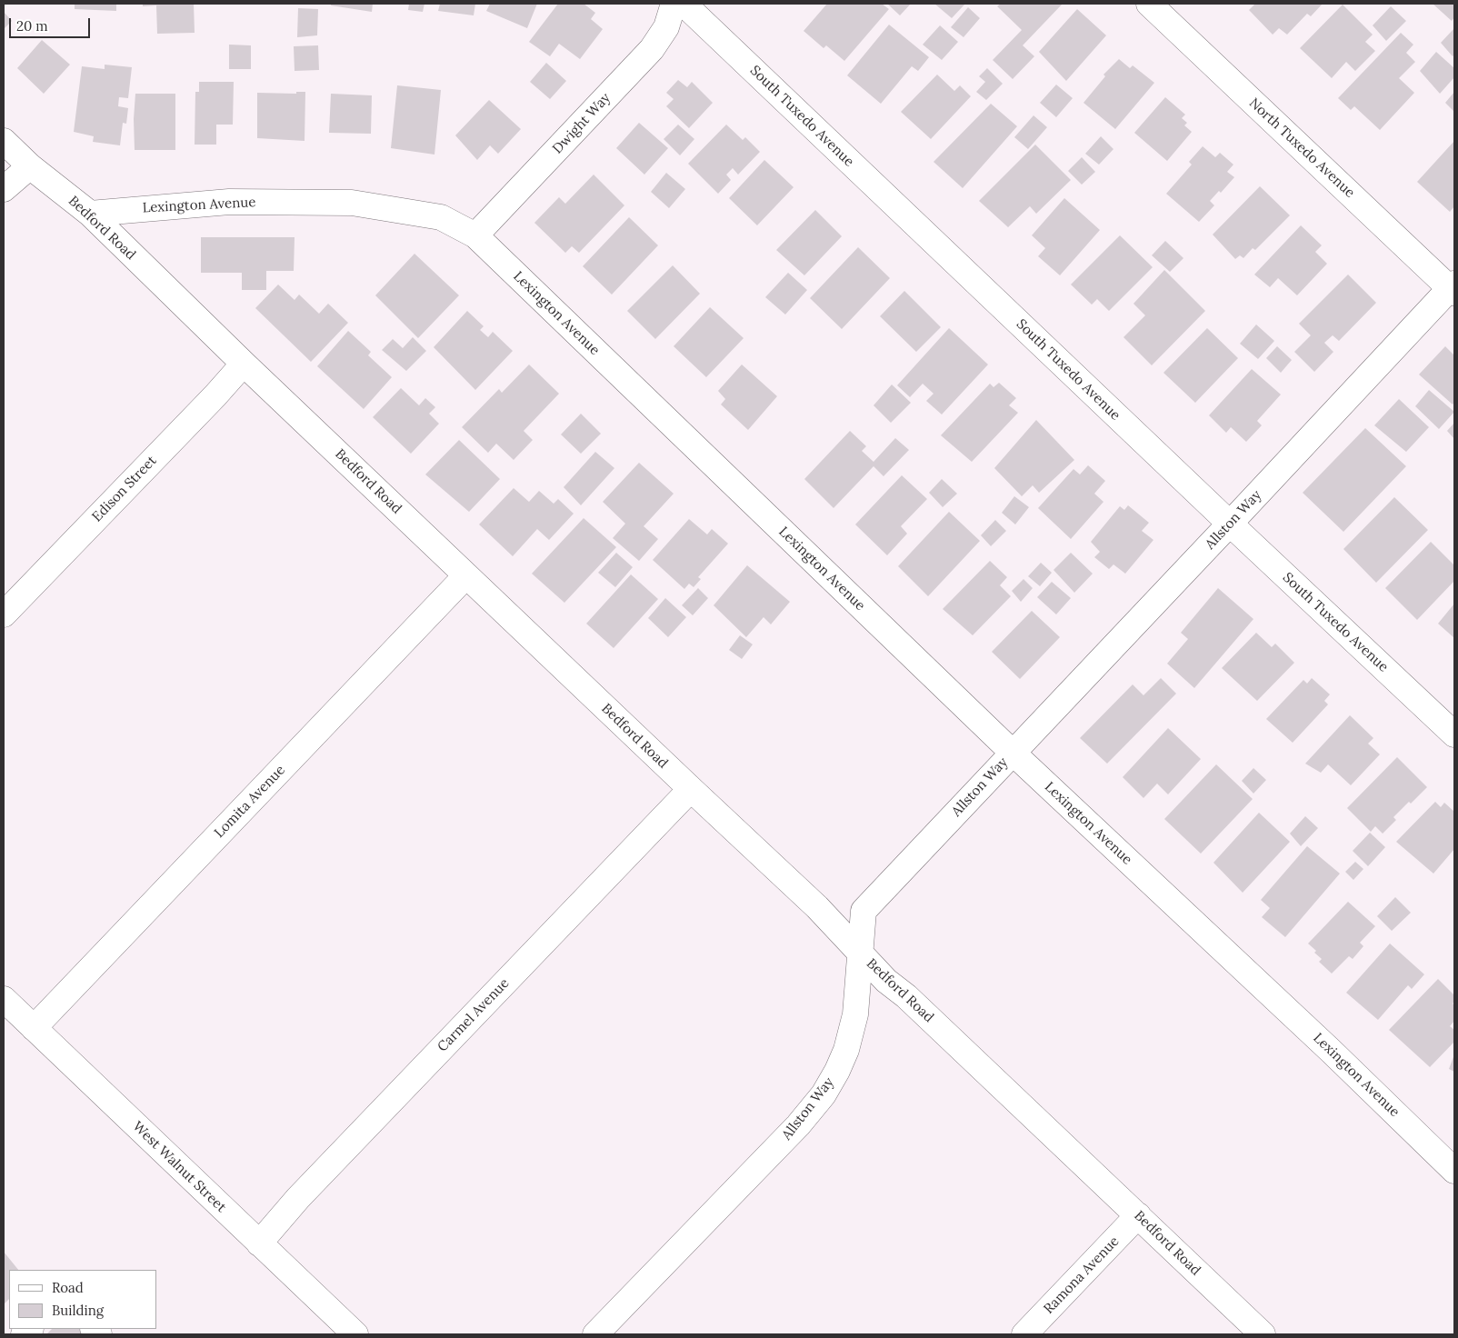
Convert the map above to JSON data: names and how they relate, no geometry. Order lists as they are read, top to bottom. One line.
{"streets":{"street":["South Tuxedo Avenue","Dwight Way","North Tuxedo Avenue","Lexington Avenue","Bedford Road","Edison Street","Allston Way","Lomita Avenue","Carmel Avenue","West Walnut Street","Ramona Avenue"]},"crossings":[["South Tuxedo Avenue","Allston Way"],["Dwight Way","Lexington Avenue"],["North Tuxedo Avenue","Allston Way"],["Lexington Avenue","Bedford Road"],["Lexington Avenue","Allston Way"],["Bedford Road","Edison Street"],["Bedford Road","Allston Way"],["Bedford Road","Lomita Avenue"],["Bedford Road","Carmel Avenue"],["Bedford Road","Ramona Avenue"],["Lomita Avenue","West Walnut Street"],["Carmel Avenue","West Walnut Street"]],"legend":["Road","Building"],"scale_bar":"20 m"}
